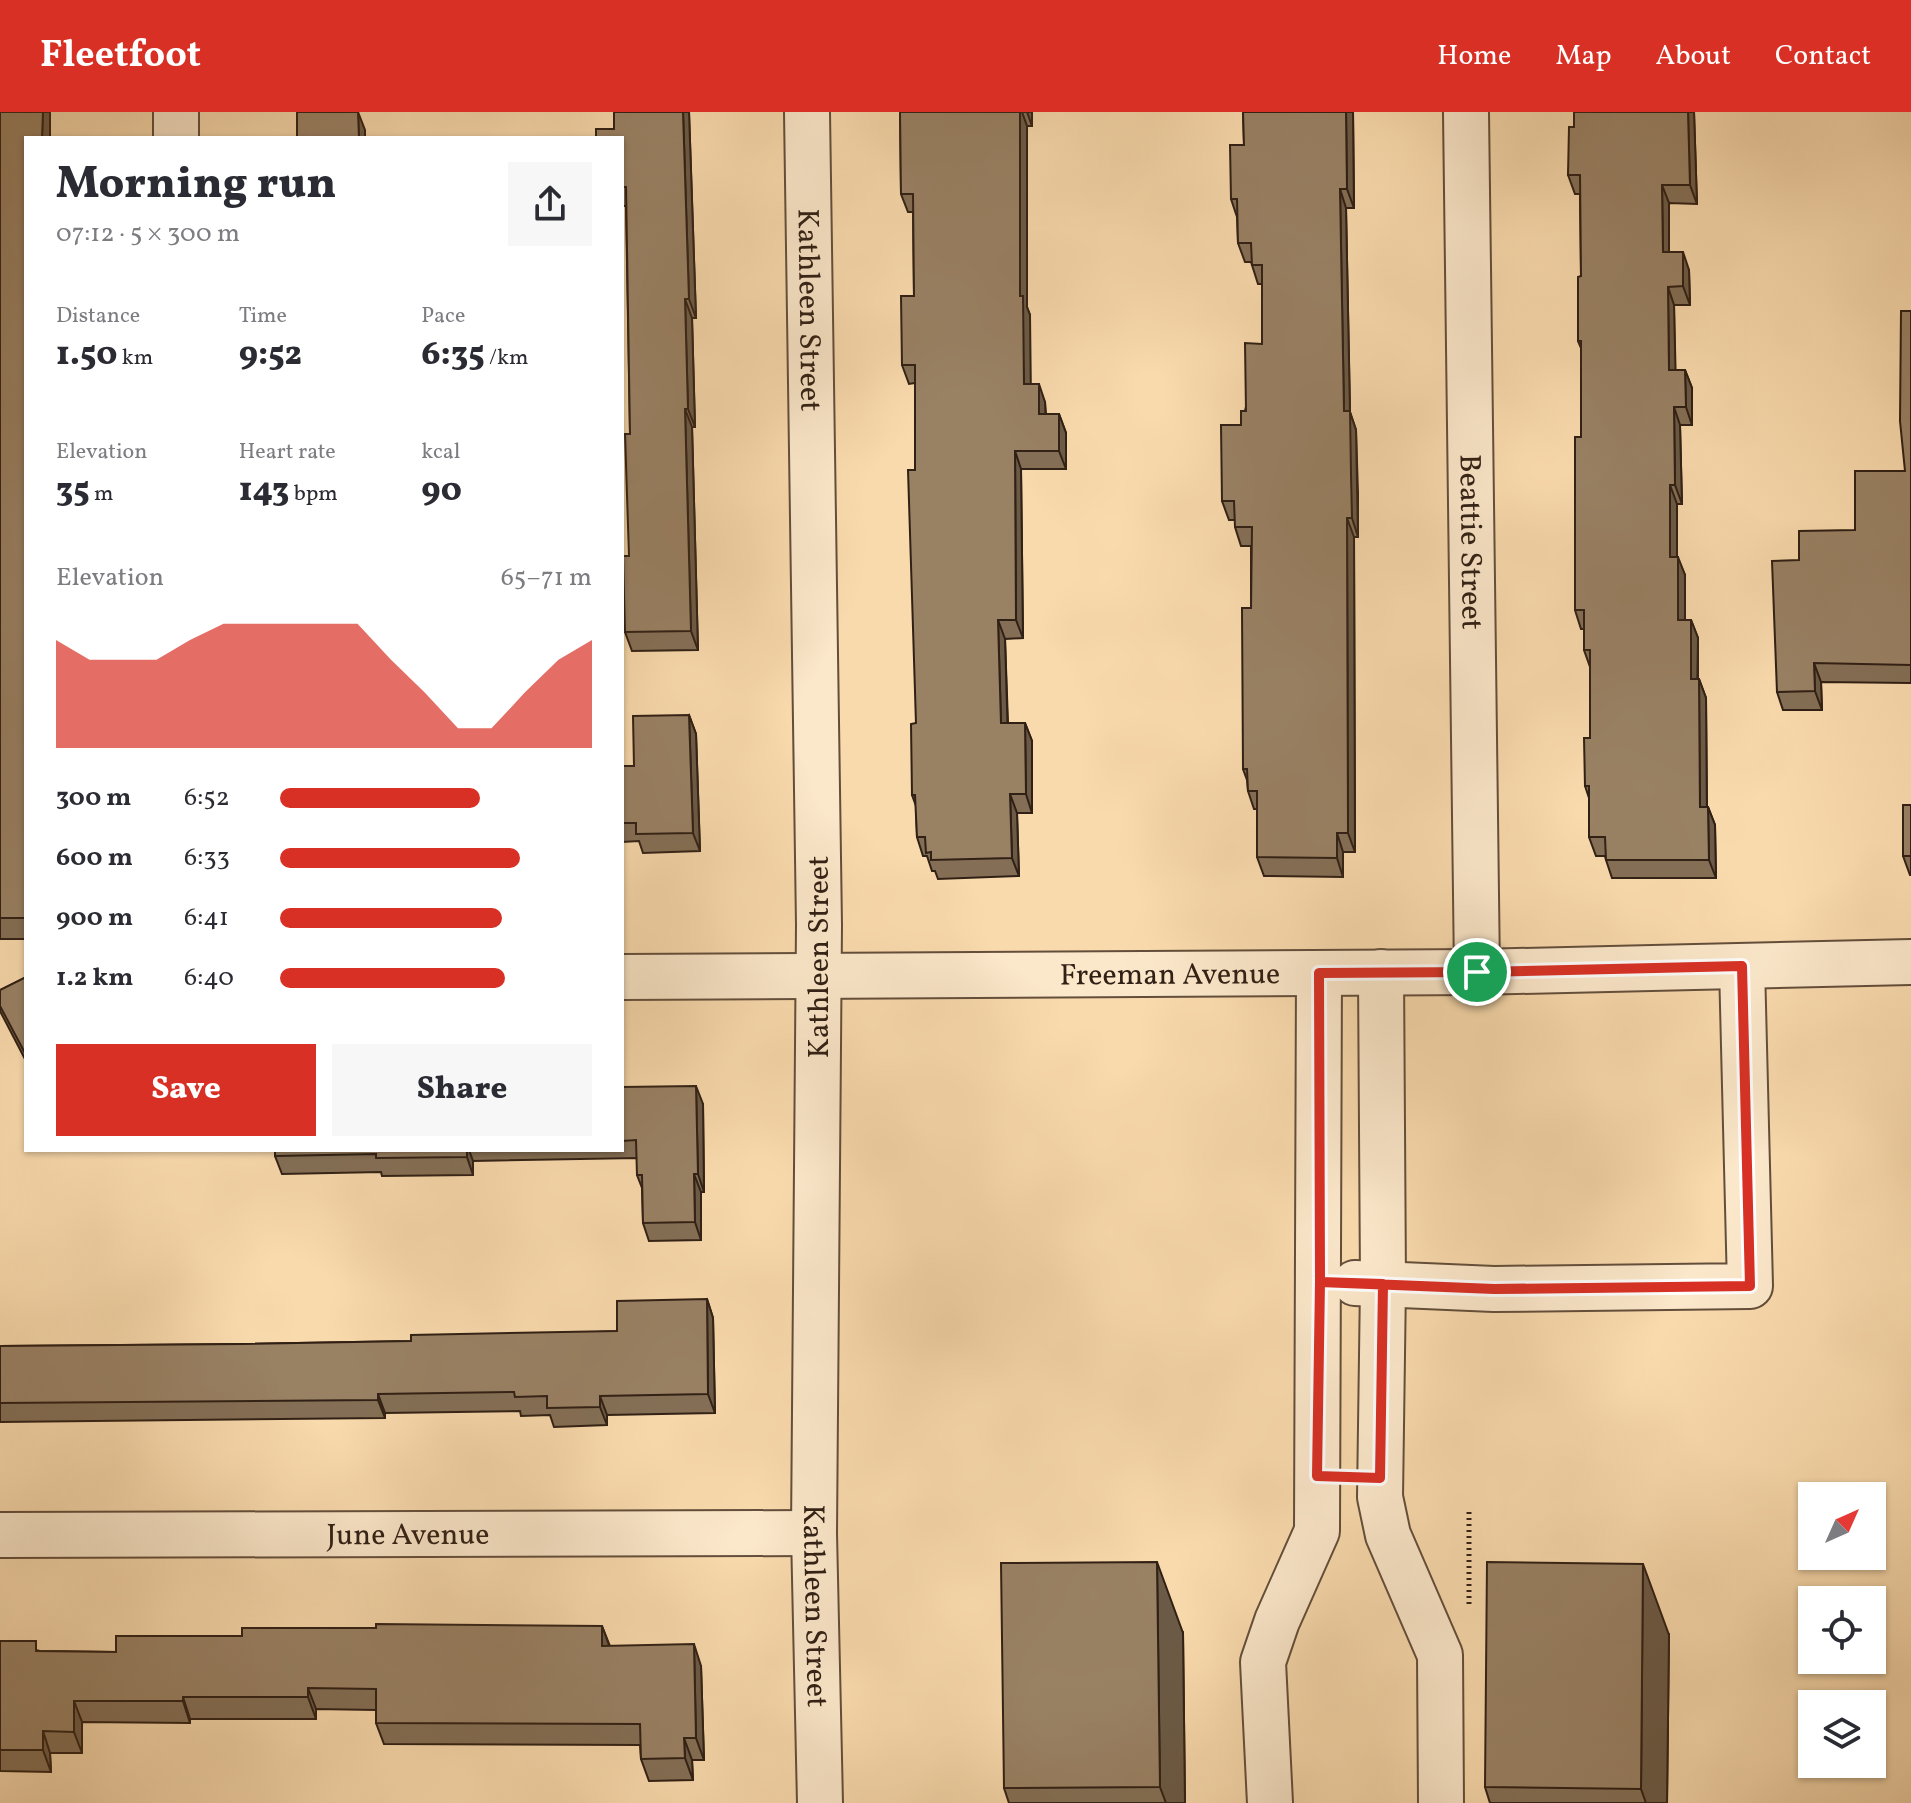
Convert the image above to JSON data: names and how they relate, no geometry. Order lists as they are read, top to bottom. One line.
{"streets":{"street":["Kathleen Street","Beattie Street","Freeman Avenue","June Avenue"]},"crossings":[["Kathleen Street","Freeman Avenue"],["Kathleen Street","June Avenue"],["Beattie Street","Freeman Avenue"]],"north":"top right","page":{"header":"Fleetfoot","nav":["Home","Map","About","Contact"],"heading":["Morning run","07:12 · 5 × 300 m"],"stats":[["Distance","1.50 km"],["Time","9:52"],["Pace","6:35 /km"],["Elevation","35 m"],["Heart rate","143 bpm"],["kcal","90"]],"chart":["Elevation","65–71 m"],"list":[{"name":"300 m","note":"6:52"},{"name":"600 m","note":"6:33"},{"name":"900 m","note":"6:41"},{"name":"1.2 km","note":"6:40"}],"buttons":["Save","Share"]}}
